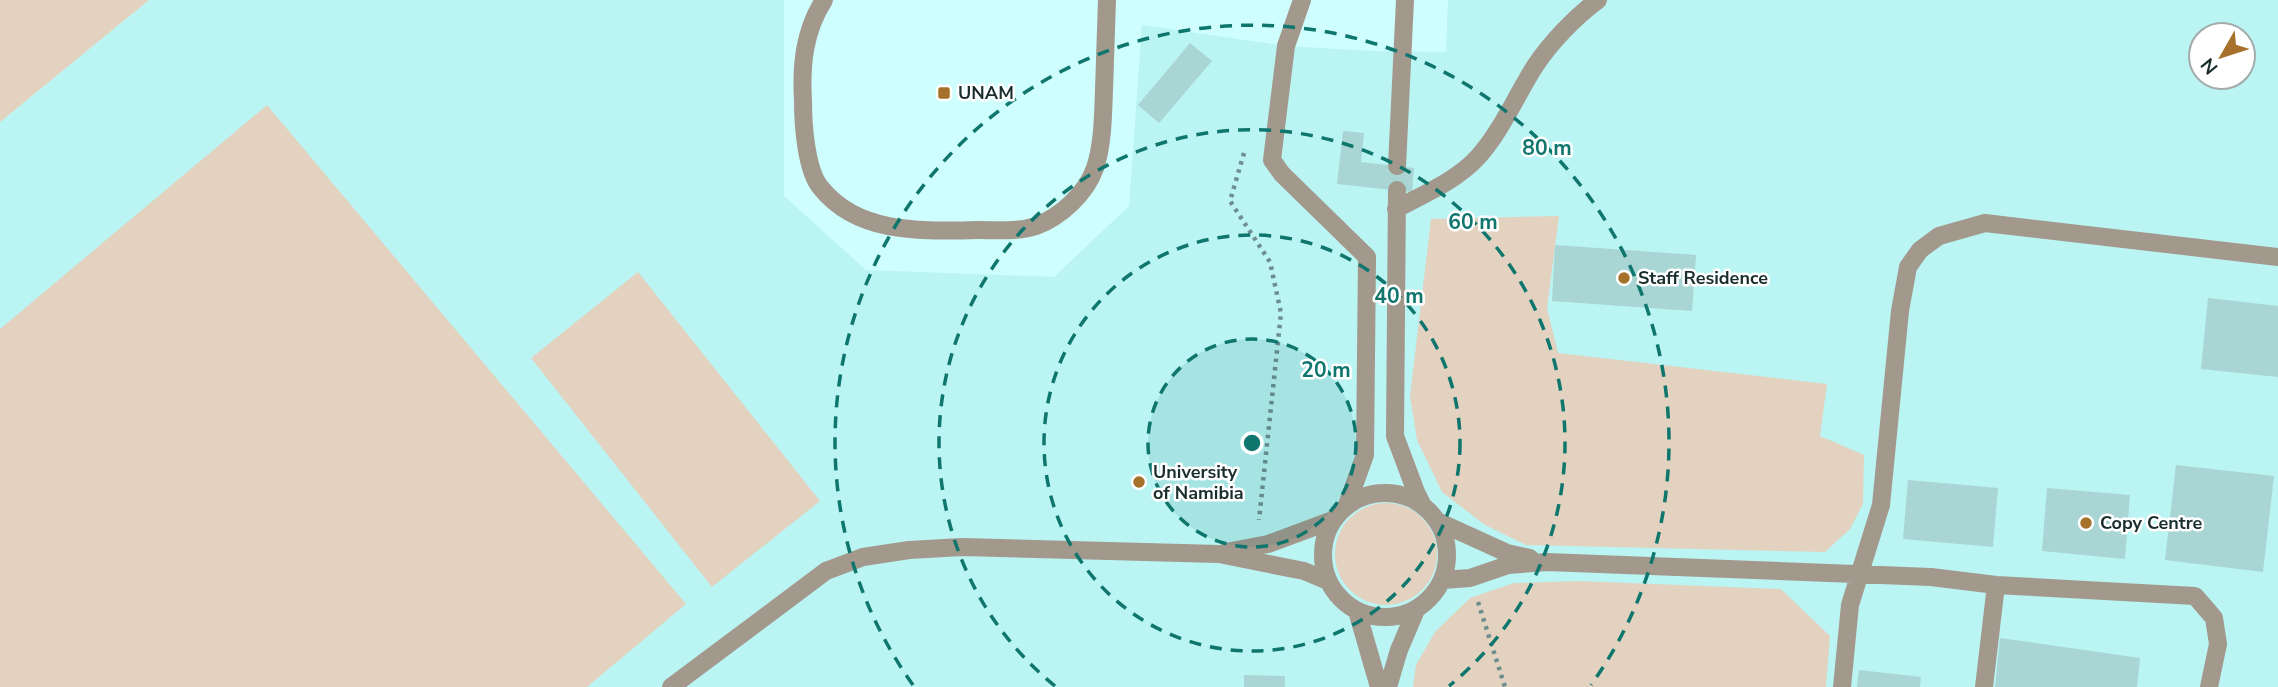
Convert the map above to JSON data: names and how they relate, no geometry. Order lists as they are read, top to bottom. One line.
{"places":{"transit":["UNAM"],"other":["Staff Residence","University of Namibia","Copy Centre"]},"north":"bottom left","rings":["80 m","60 m","40 m","20 m"]}
